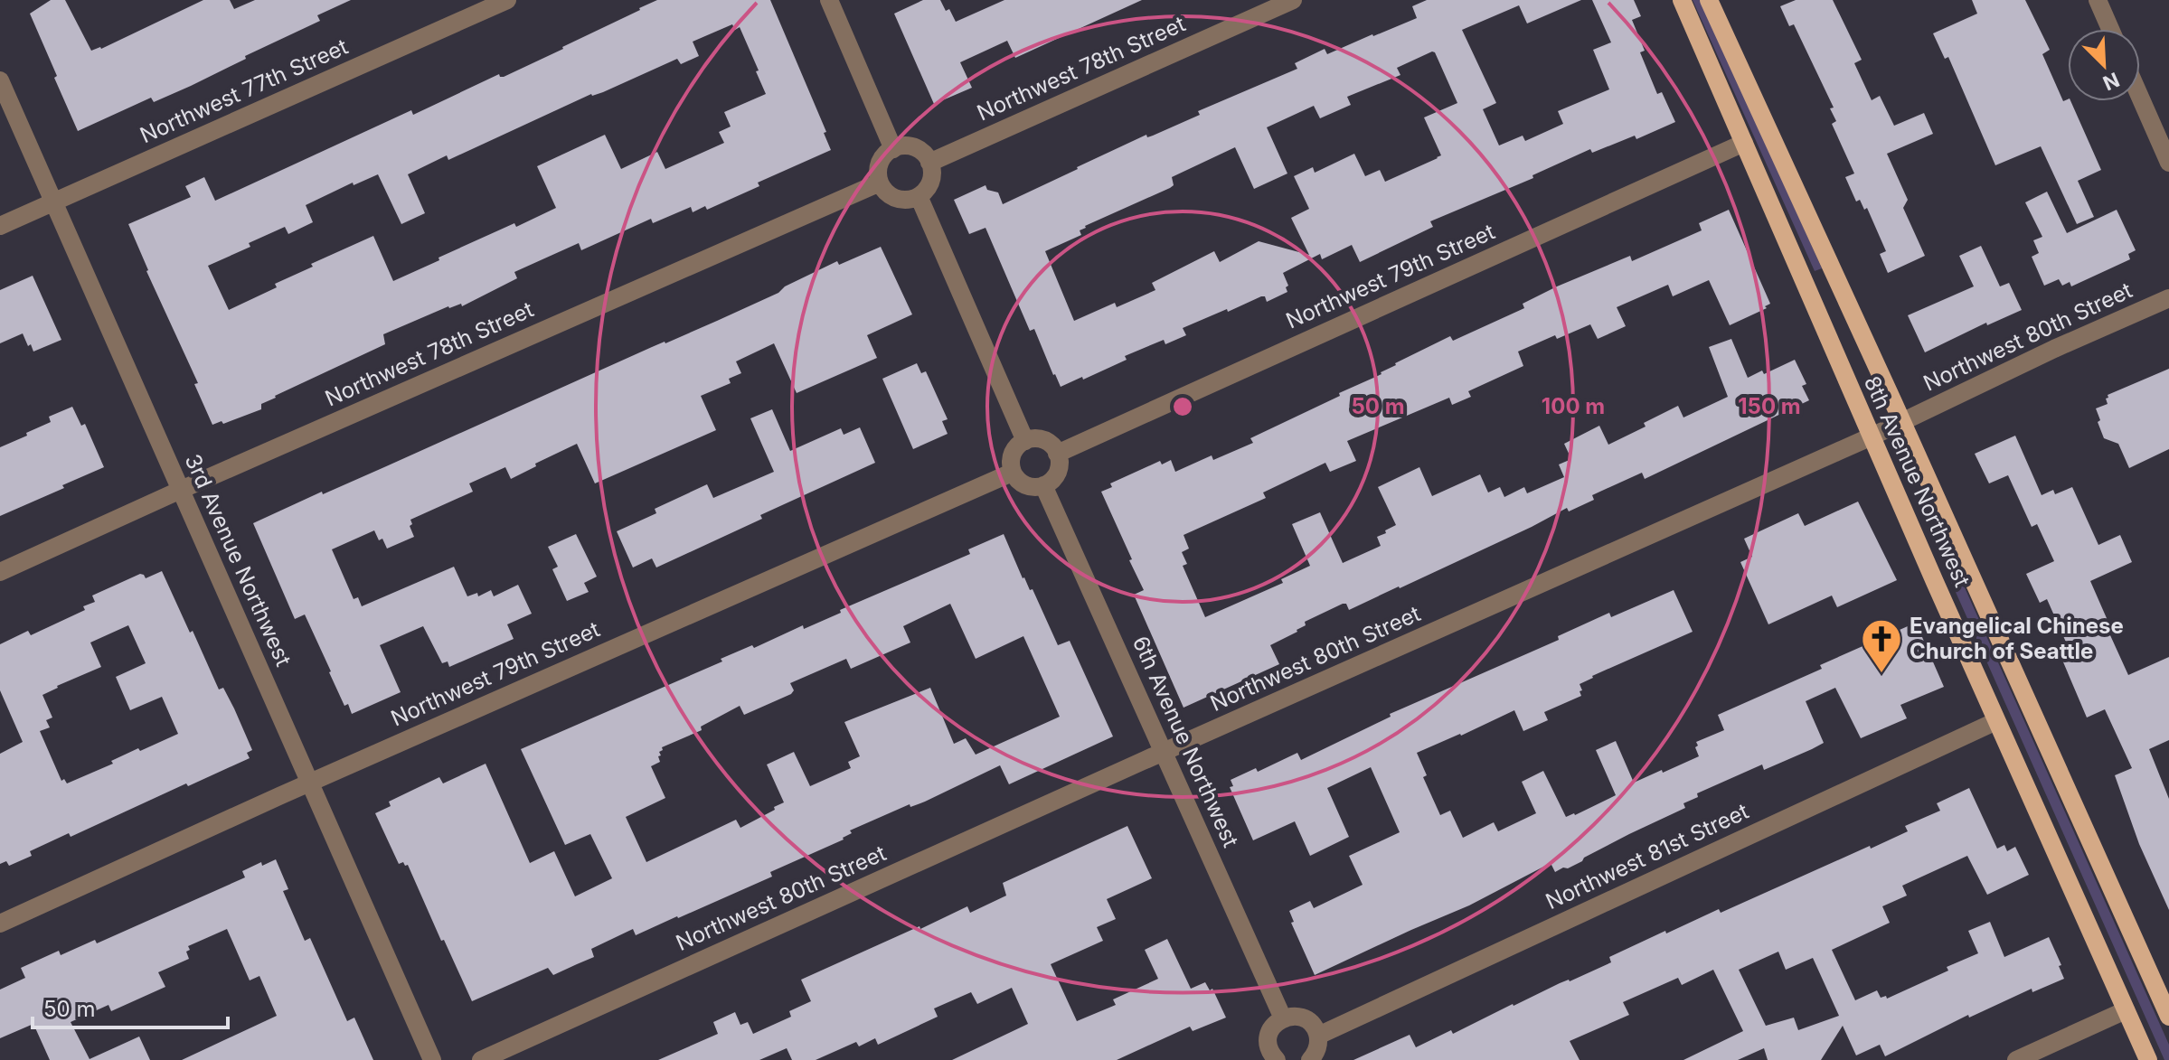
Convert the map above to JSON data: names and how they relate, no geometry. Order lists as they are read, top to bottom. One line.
{"streets":{"main road":["8th Avenue Northwest"],"street":["Northwest 78th Street","Northwest 77th Street","Northwest 79th Street","Northwest 80th Street","3rd Avenue Northwest","6th Avenue Northwest","Northwest 81st Street"]},"crossings":[["Northwest 78th Street","3rd Avenue Northwest"],["Northwest 77th Street","3rd Avenue Northwest"],["Northwest 79th Street","8th Avenue Northwest"],["Northwest 79th Street","3rd Avenue Northwest"],["Northwest 79th Street","6th Avenue Northwest"],["Northwest 80th Street","8th Avenue Northwest"],["Northwest 80th Street","6th Avenue Northwest"],["8th Avenue Northwest","Northwest 81st Street"]],"places":{"church":["Evangelical Chinese Church of Seattle"]},"scale_bar":"50 m","north":"bottom right","rings":["50 m","100 m","150 m"]}
